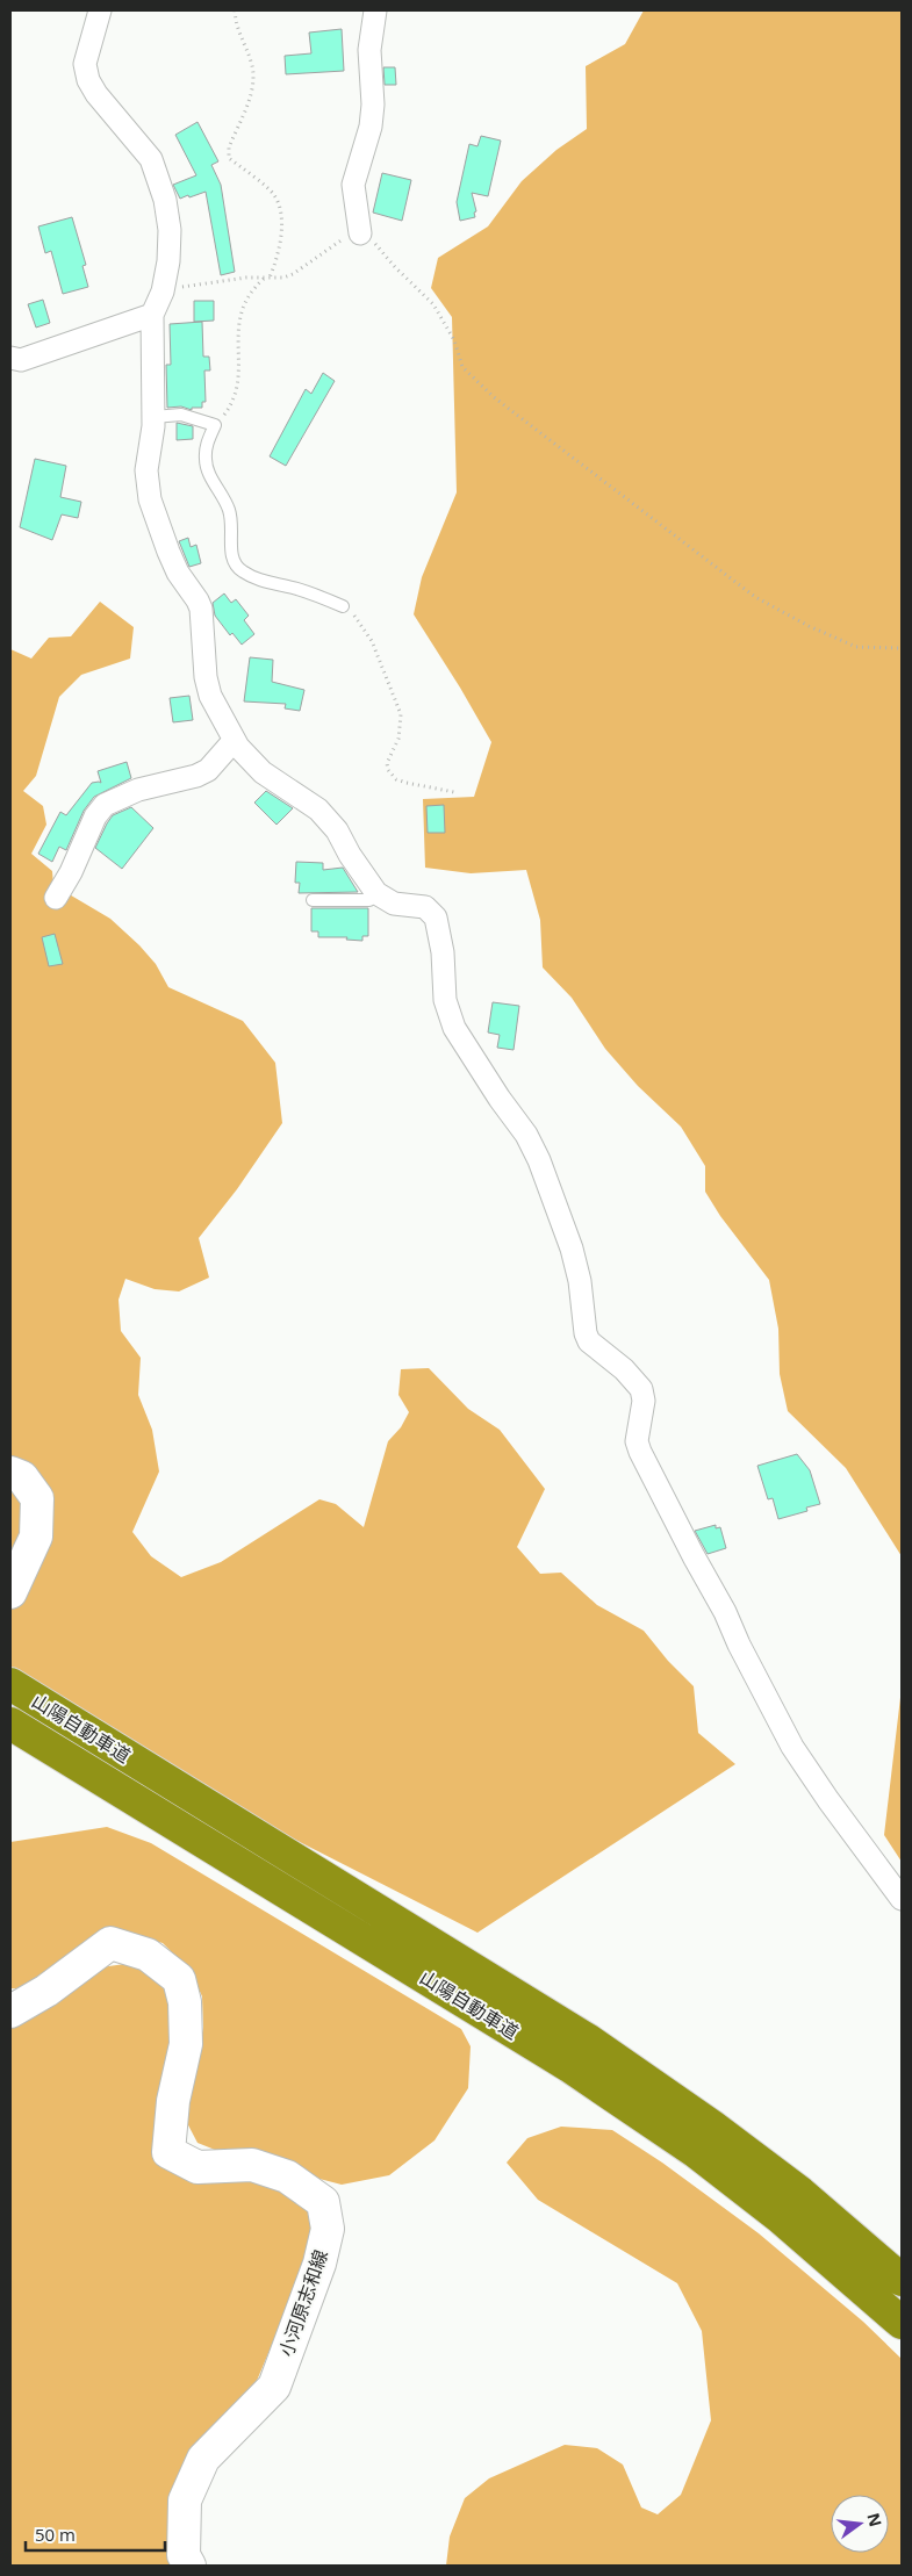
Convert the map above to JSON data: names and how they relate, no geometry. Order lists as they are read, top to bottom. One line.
{"streets":{"highway":["山陽自動車道"],"main road":["小河原志和線"]},"scale_bar":"50 m","north":"right"}
